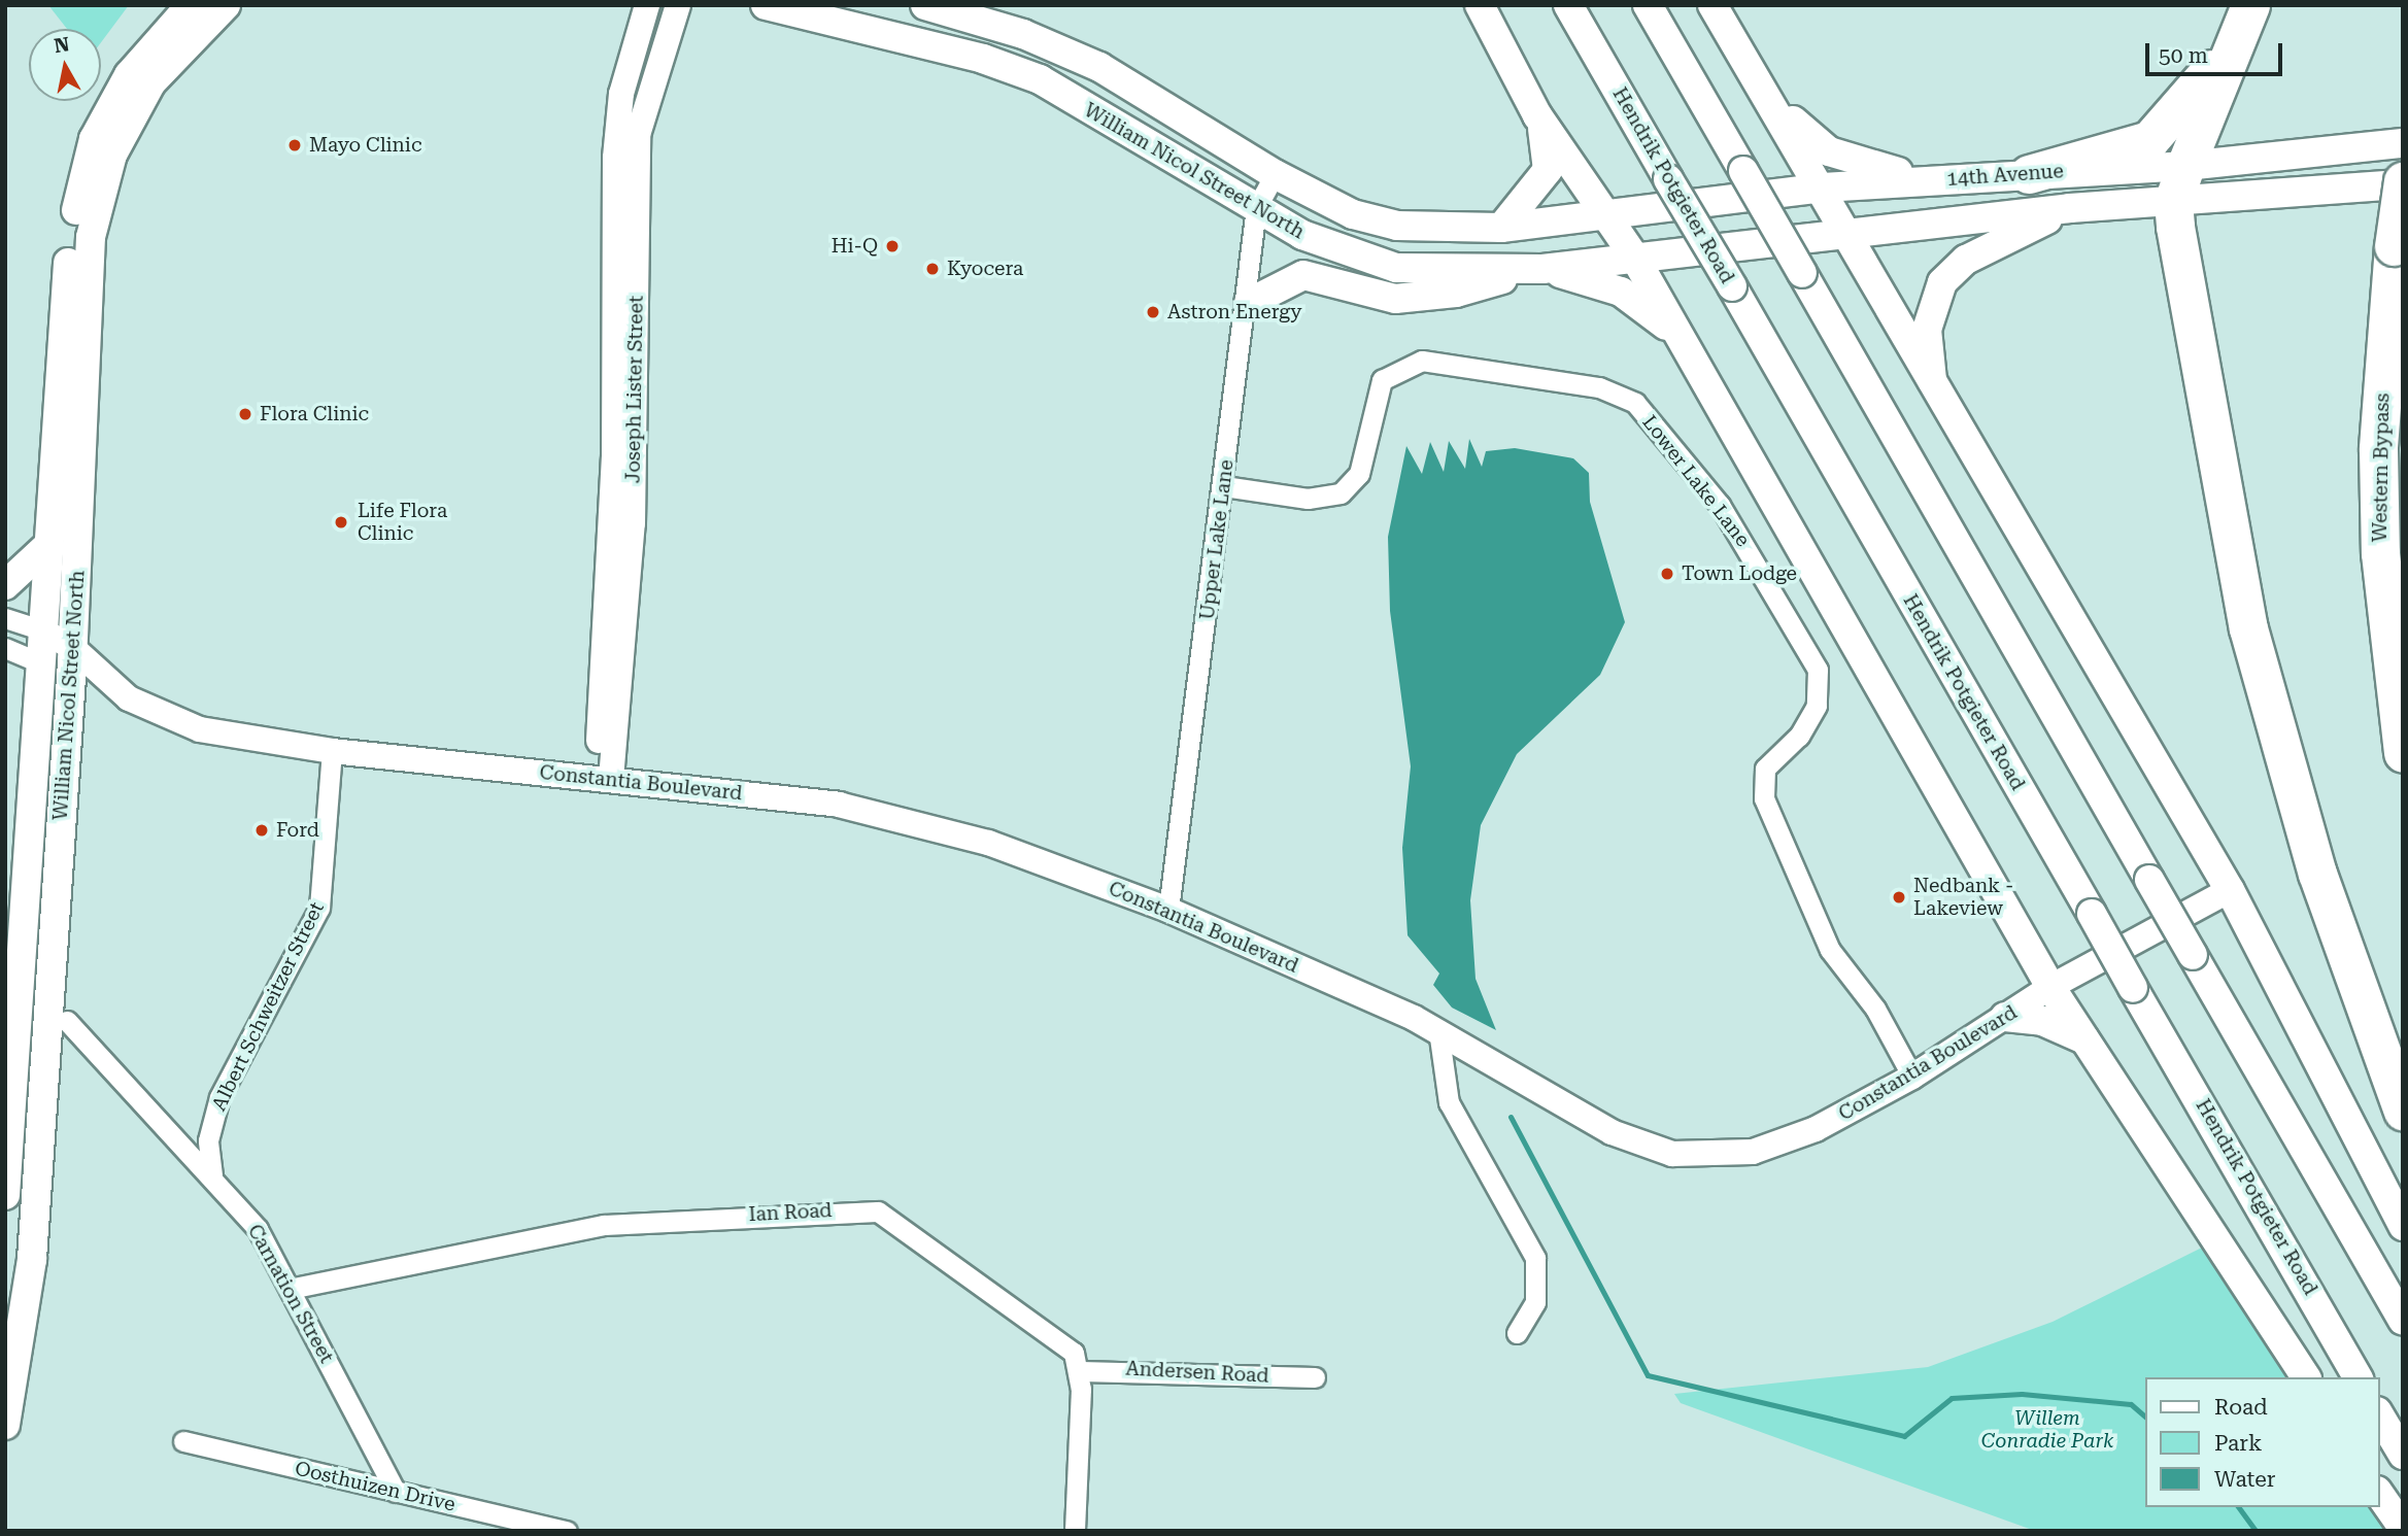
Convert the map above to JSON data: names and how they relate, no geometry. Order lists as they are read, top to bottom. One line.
{"streets":{"highway":["Western Bypass"],"main road":["William Nicol Street North","14th Avenue","Hendrik Potgieter Road"],"street":["Joseph Lister Street","Lower Lake Lane","Upper Lake Lane","Constantia Boulevard","Albert Schweitzer Street","Ian Road","Carnation Street","Andersen Road","Oosthuizen Drive"]},"crossings":[["William Nicol Street North","14th Avenue"],["William Nicol Street North","Upper Lake Lane"],["William Nicol Street North","Constantia Boulevard"],["14th Avenue","Western Bypass"],["Joseph Lister Street","Constantia Boulevard"],["Lower Lake Lane","Upper Lake Lane"],["Lower Lake Lane","Constantia Boulevard"],["Upper Lake Lane","Constantia Boulevard"],["Constantia Boulevard","Albert Schweitzer Street"],["Albert Schweitzer Street","Carnation Street"],["Ian Road","Carnation Street"],["Ian Road","Andersen Road"],["Carnation Street","Oosthuizen Drive"]],"parks":["Willem Conradie Park"],"places":["Mayo Clinic","Hi-Q","Kyocera","Astron Energy","Flora Clinic","Life Flora Clinic","Town Lodge","Ford","Nedbank - Lakeview"],"legend":["Road","Park","Water"],"scale_bar":"50 m","north":"top"}
